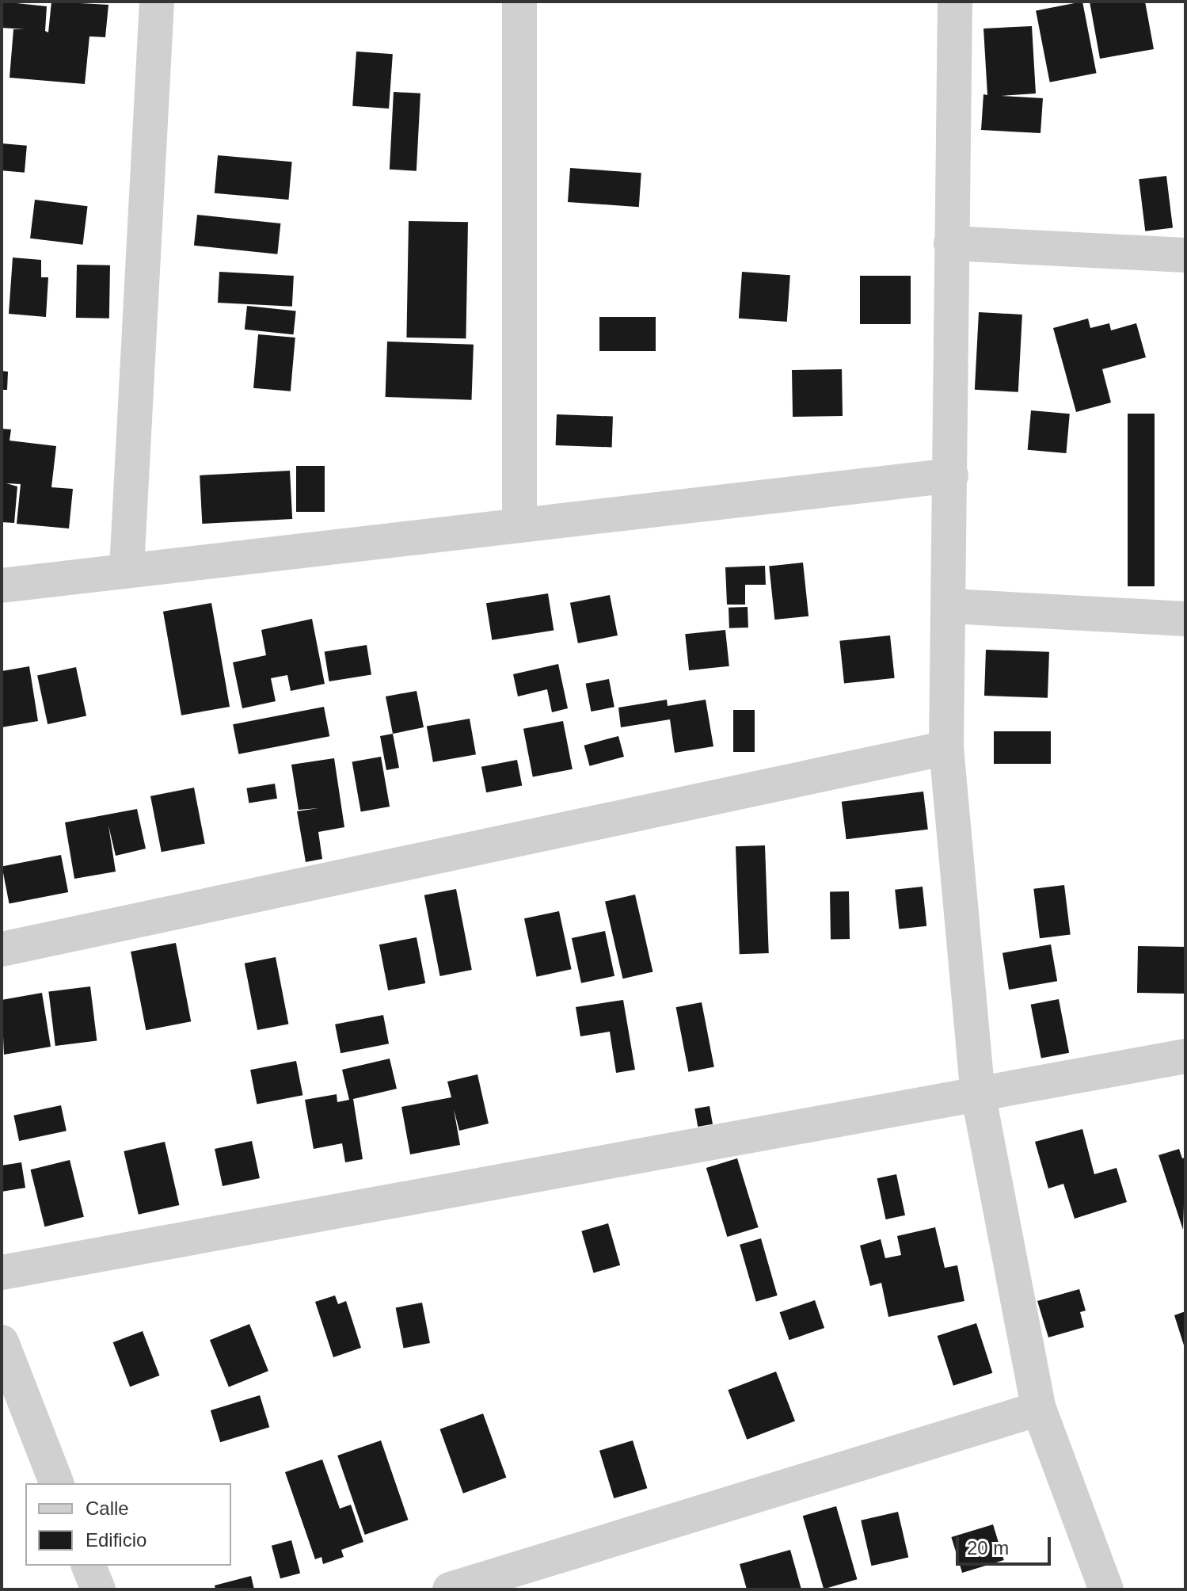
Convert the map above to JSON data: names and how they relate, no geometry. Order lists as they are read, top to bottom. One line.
{"legend":["Calle","Edificio"],"scale_bar":"20 m"}
